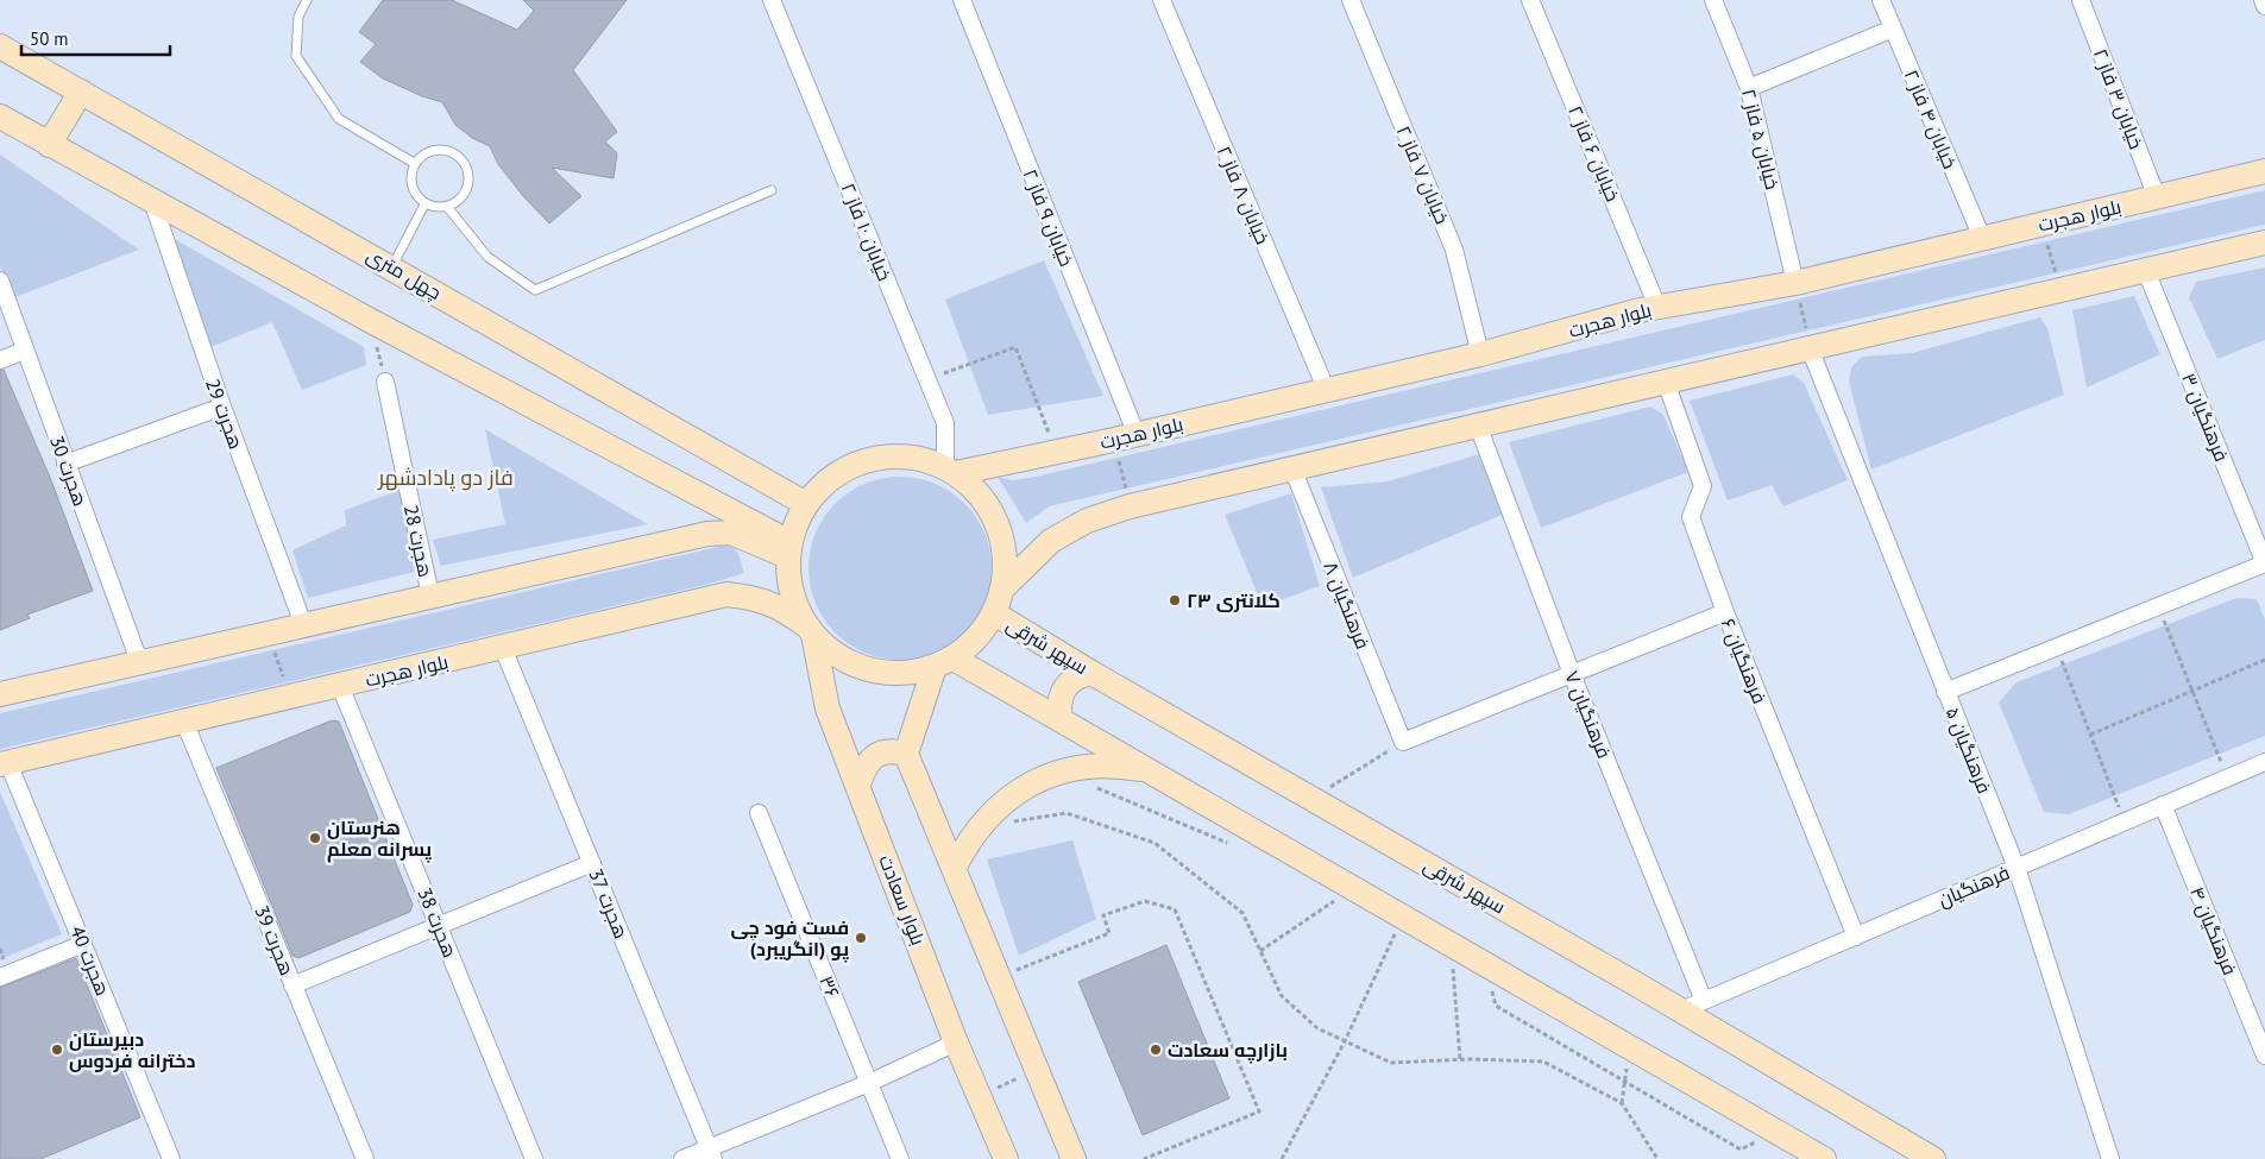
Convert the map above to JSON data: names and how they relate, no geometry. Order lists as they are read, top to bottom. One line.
{"streets":{"main road":["بلوار هجرت","چهل متری","سپهر شرقی","بلوار سعادت"],"street":["خیابان ۳ فاز ۲","خیابان ۴ فاز ۲","خیابان ۵ فاز ۲","خیابان ۶ فاز ۲","خیابان ۷ فاز ۲","خیابان ۸ فاز ۲","خیابان ۹ فاز ۲","خیابان ۱۰ فاز ۲","هجرت 29","فرهنگیان ۳","هجرت 30","هجرت 28","فرهنگیان ۸","فرهنگیان ۶","فرهنگیان ۷","فرهنگیان ۵","فرهنگیان","هجرت 37","هجرت 38","فرهنگیان ۴","هجرت 39","هجرت 40","۳۶"]},"crossings":[["خیابان ۳ فاز ۲","بلوار هجرت"],["خیابان ۴ فاز ۲","بلوار هجرت"],["خیابان ۵ فاز ۲","بلوار هجرت"],["خیابان ۶ فاز ۲","بلوار هجرت"],["خیابان ۷ فاز ۲","بلوار هجرت"],["خیابان ۸ فاز ۲","بلوار هجرت"],["بلوار هجرت","خیابان ۹ فاز ۲"],["بلوار هجرت","خیابان ۱۰ فاز ۲"],["بلوار هجرت","بلوار سعادت"],["بلوار هجرت","هجرت 37"],["بلوار هجرت","هجرت 38"],["بلوار هجرت","هجرت 39"],["بلوار هجرت","هجرت 40"],["سپهر شرقی","فرهنگیان"],["فرهنگیان ۶","فرهنگیان"],["فرهنگیان ۷","فرهنگیان"],["فرهنگیان ۵","فرهنگیان"],["فرهنگیان","فرهنگیان ۴"]],"districts":["فاز دو پادادشهر"],"places":["کلانتری ۲۳","هنرستان پسرانه معلم","فست فود چی پو (انگریبرد)","دبیرستان دخترانه فردوس","بازارچه سعادت"],"scale_bar":"50 m"}
